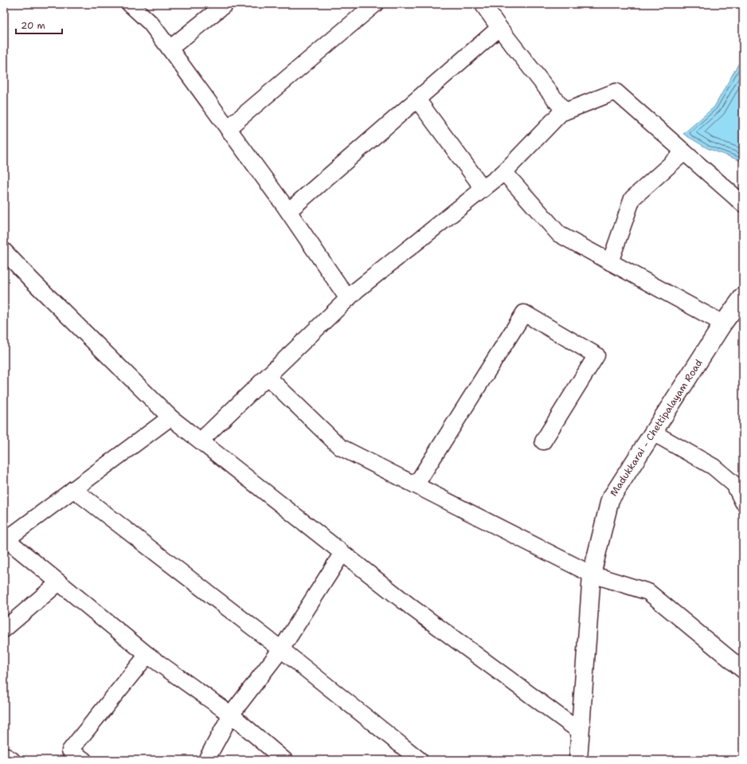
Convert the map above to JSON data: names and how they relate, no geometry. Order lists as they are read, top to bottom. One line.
{"streets":{"main road":["Madukkarai - Chettipalayam Road"]},"scale_bar":"20 m"}
